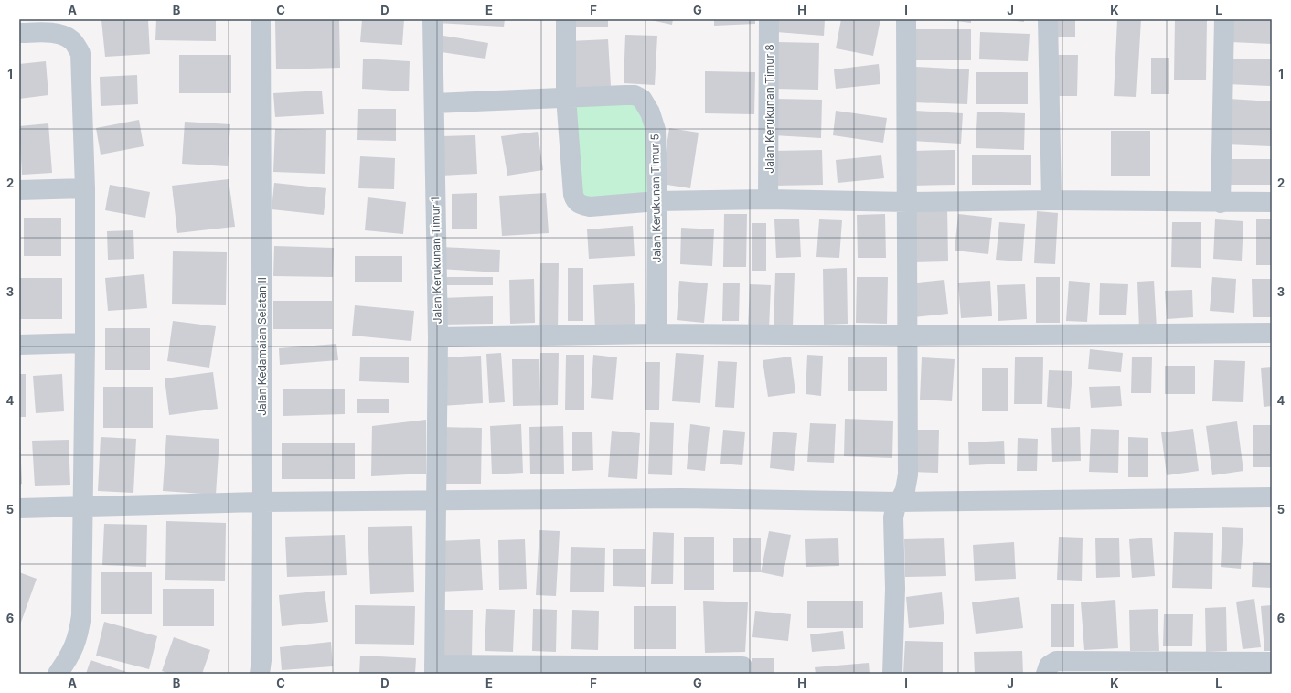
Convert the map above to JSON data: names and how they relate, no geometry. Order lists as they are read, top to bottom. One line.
{"streets":{"street":["Jalan Kerukunan Timur 8","Jalan Kerukunan Timur 5","Jalan Kerukunan Timur 1","Jalan Kedamaian Selatan II"]},"crossings":[["Jalan Kerukunan Timur 5","Jalan Kerukunan Timur 1"]],"grid":{"columns":["A","B","C","D","E","F","G","H","I","J","K","L"],"rows":["1","2","3","4","5","6"]}}
